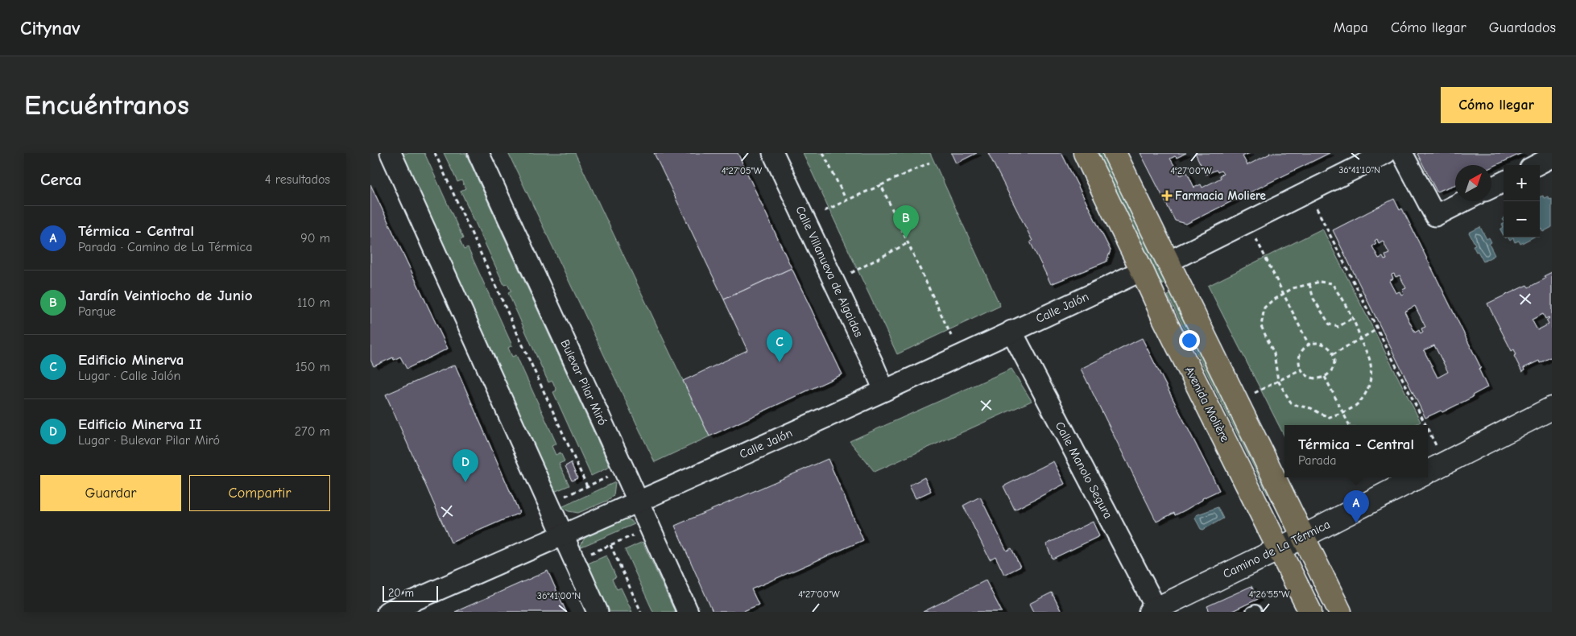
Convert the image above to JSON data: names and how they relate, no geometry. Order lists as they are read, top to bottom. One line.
{"streets":{"main road":["Avenida Molière","Camino de La Térmica"],"street":["Calle Villanueva de Algaidas","Calle Jalón","Bulevar Pilar Miró","Calle Manolo Segura"]},"crossings":[["Calle Villanueva de Algaidas","Calle Jalón"],["Calle Jalón","Bulevar Pilar Miró"],["Calle Jalón","Avenida Molière"],["Calle Jalón","Calle Manolo Segura"],["Avenida Molière","Camino de La Térmica"],["Calle Manolo Segura","Camino de La Térmica"]],"places":{"health":["Farmacia Moliere"]},"scale_bar":"20 m","north":"top right","page":{"header":"Citynav","nav":["Mapa","Cómo llegar","Guardados"],"buttons":["Cómo llegar",["Guardar","Compartir"]],"title":"Encuéntranos","heading":["Cerca","4 resultados"],"map_buttons":["+","−"],"list":[{"mark":"A","name":"Térmica - Central","note":"Parada · Camino de La Térmica","value":"90 m"},{"mark":"B","name":"Jardín Veintiocho de Junio","note":"Parque","value":"110 m"},{"mark":"C","name":"Edificio Minerva","note":"Lugar · Calle Jalón","value":"150 m"},{"mark":"D","name":"Edificio Minerva II","note":"Lugar · Bulevar Pilar Miró","value":"270 m"}],"pins":["B","C","D","A"],"popup":["Térmica - Central","Parada"],"scale":"20 m"},"coordinates":["36°41'10\"N","4°27'05\"W","4°27'00\"W","4°26'55\"W","36°41'00\"N"]}
